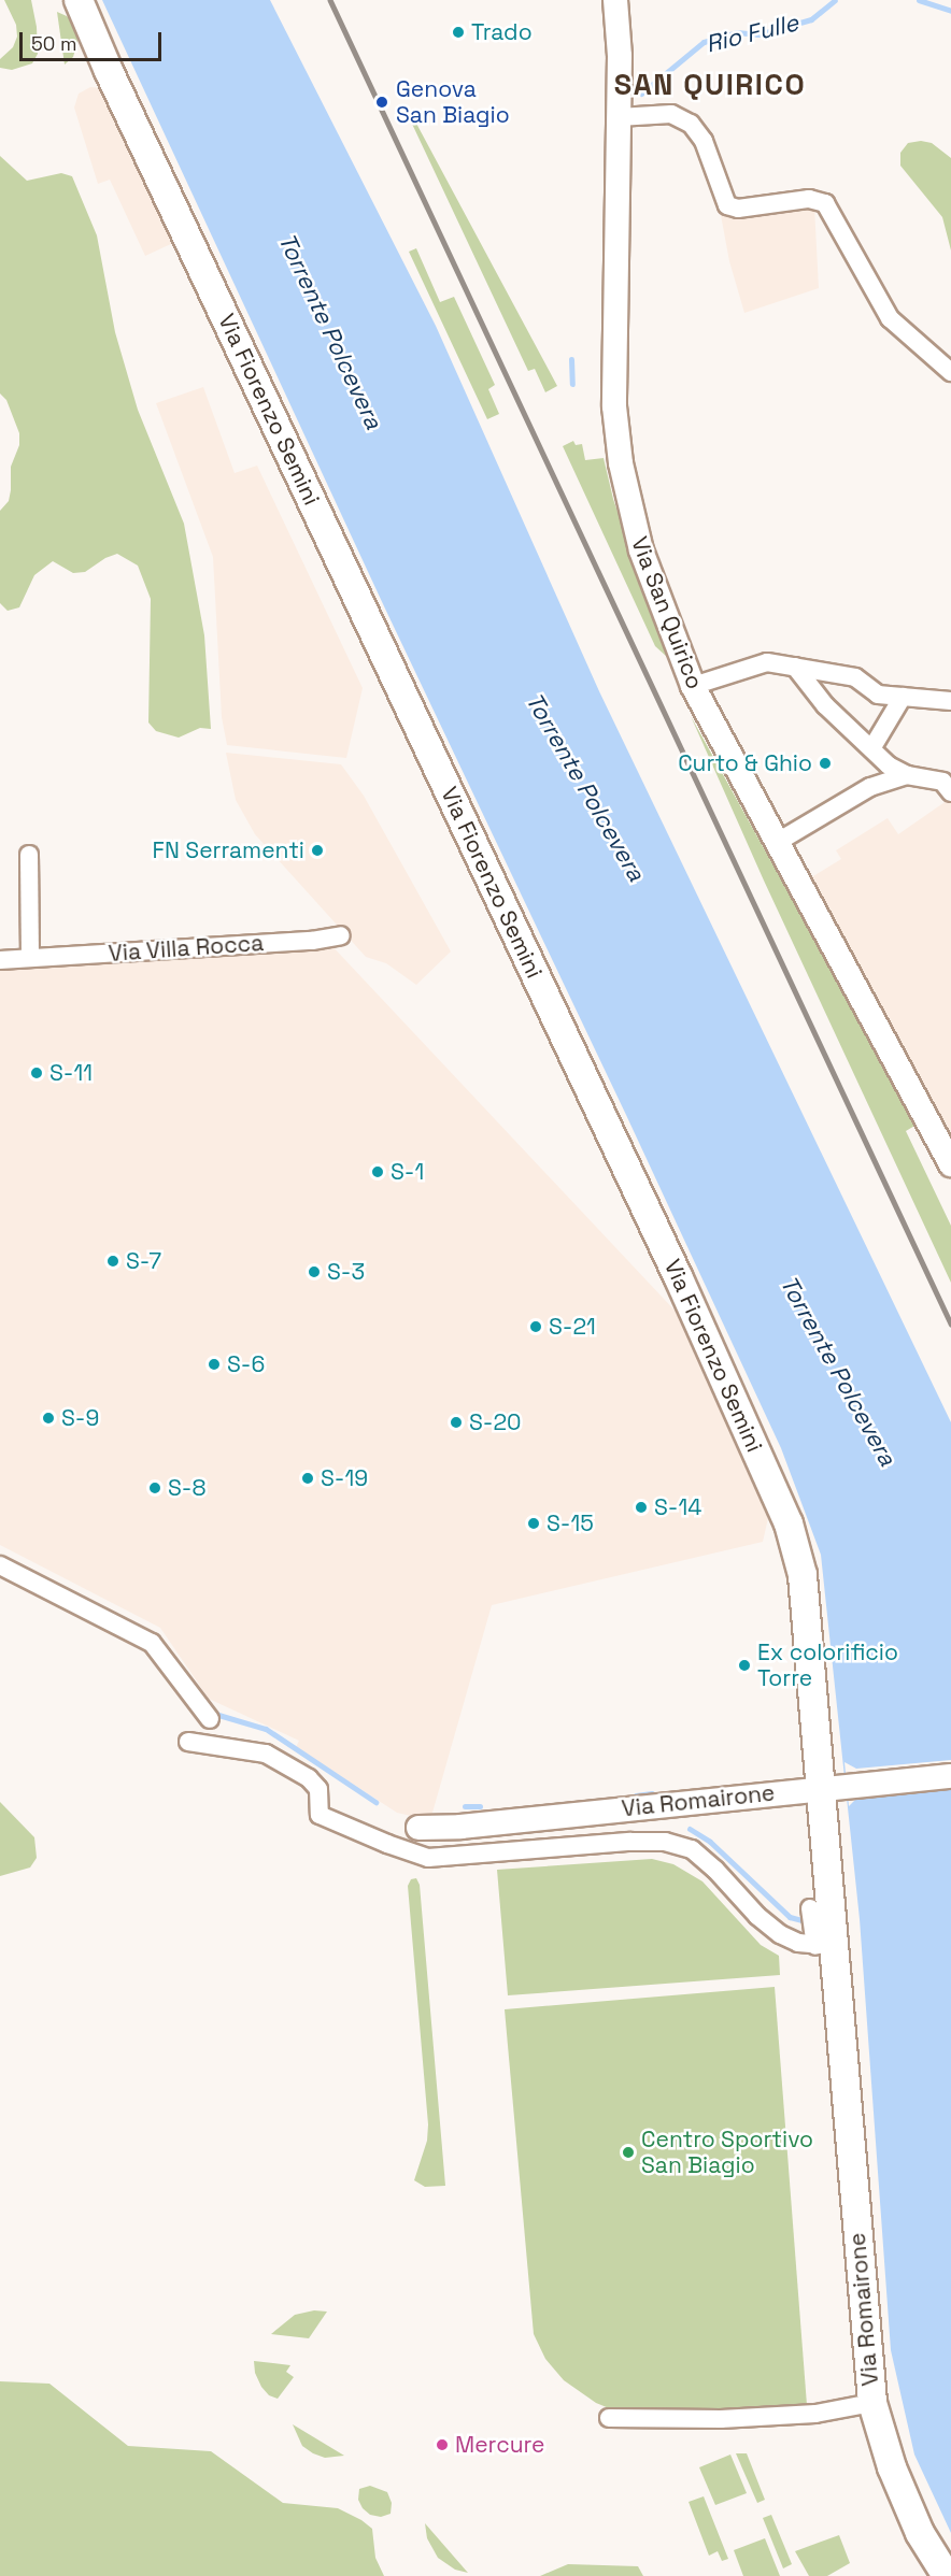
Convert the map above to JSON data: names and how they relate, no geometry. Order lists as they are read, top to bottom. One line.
{"streets":{"main road":["Via Fiorenzo Semini","Via San Quirico","Via Romairone"],"street":["Via Villa Rocca"]},"crossings":[["Via Fiorenzo Semini","Via Romairone"]],"districts":["SAN QUIRICO"],"water":["Rio Fulle","Torrente Polcevera"],"places":["Trado","Genova San Biagio","Curto & Ghio","FN Serramenti","S-11","S-1","S-7","S-3","S-21","S-6","S-9","S-20","S-19","S-8","S-14","S-15","Ex colorificio Torre","Centro Sportivo San Biagio","Mercure"],"scale_bar":"50 m"}
